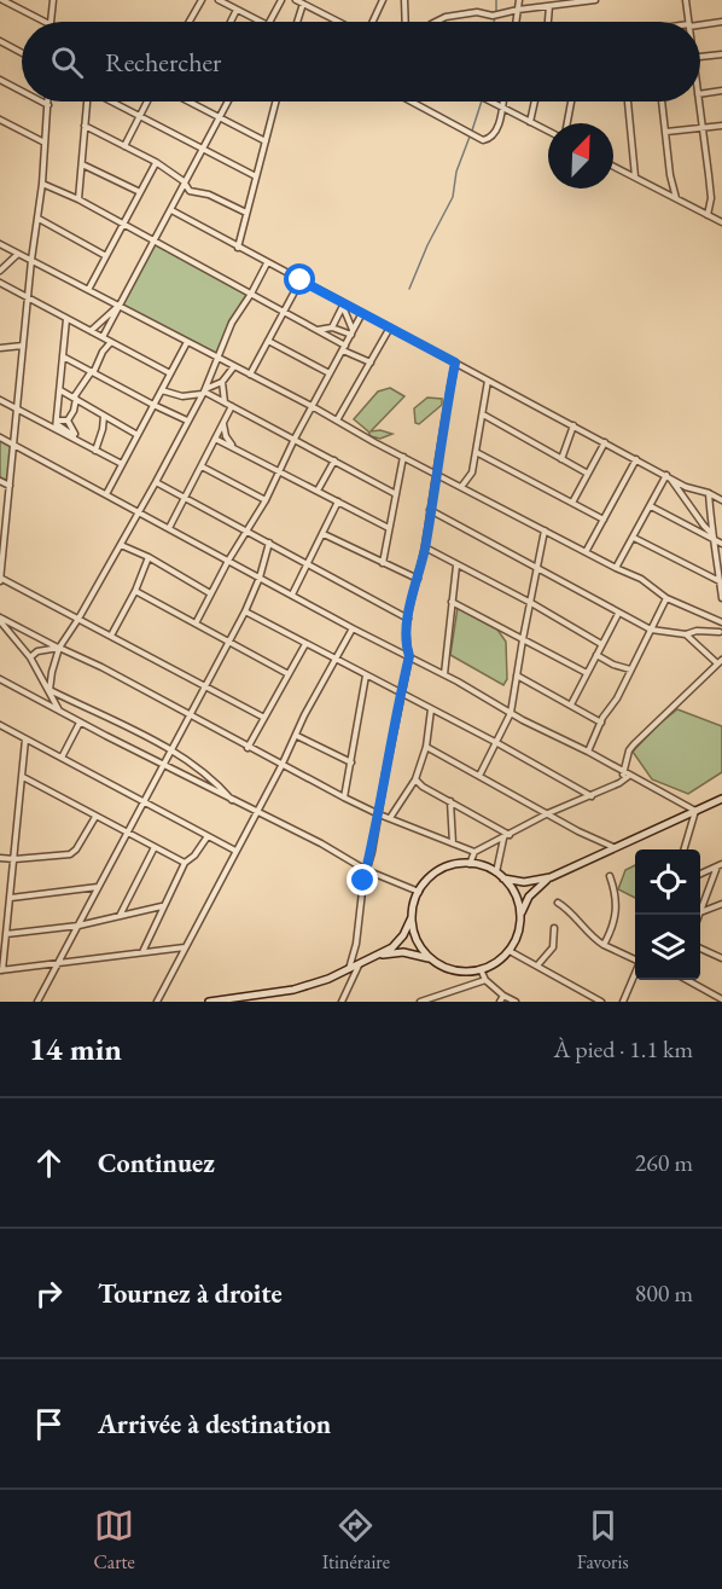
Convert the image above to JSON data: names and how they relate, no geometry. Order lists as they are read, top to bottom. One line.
{"north":"top right","page":{"search":"Rechercher","heading":["14 min","À pied · 1.1 km"],"list":[["Continuez","260 m"],["Tournez à droite","800 m"],"Arrivée à destination"],"nav":["Carte","Itinéraire","Favoris"]}}
